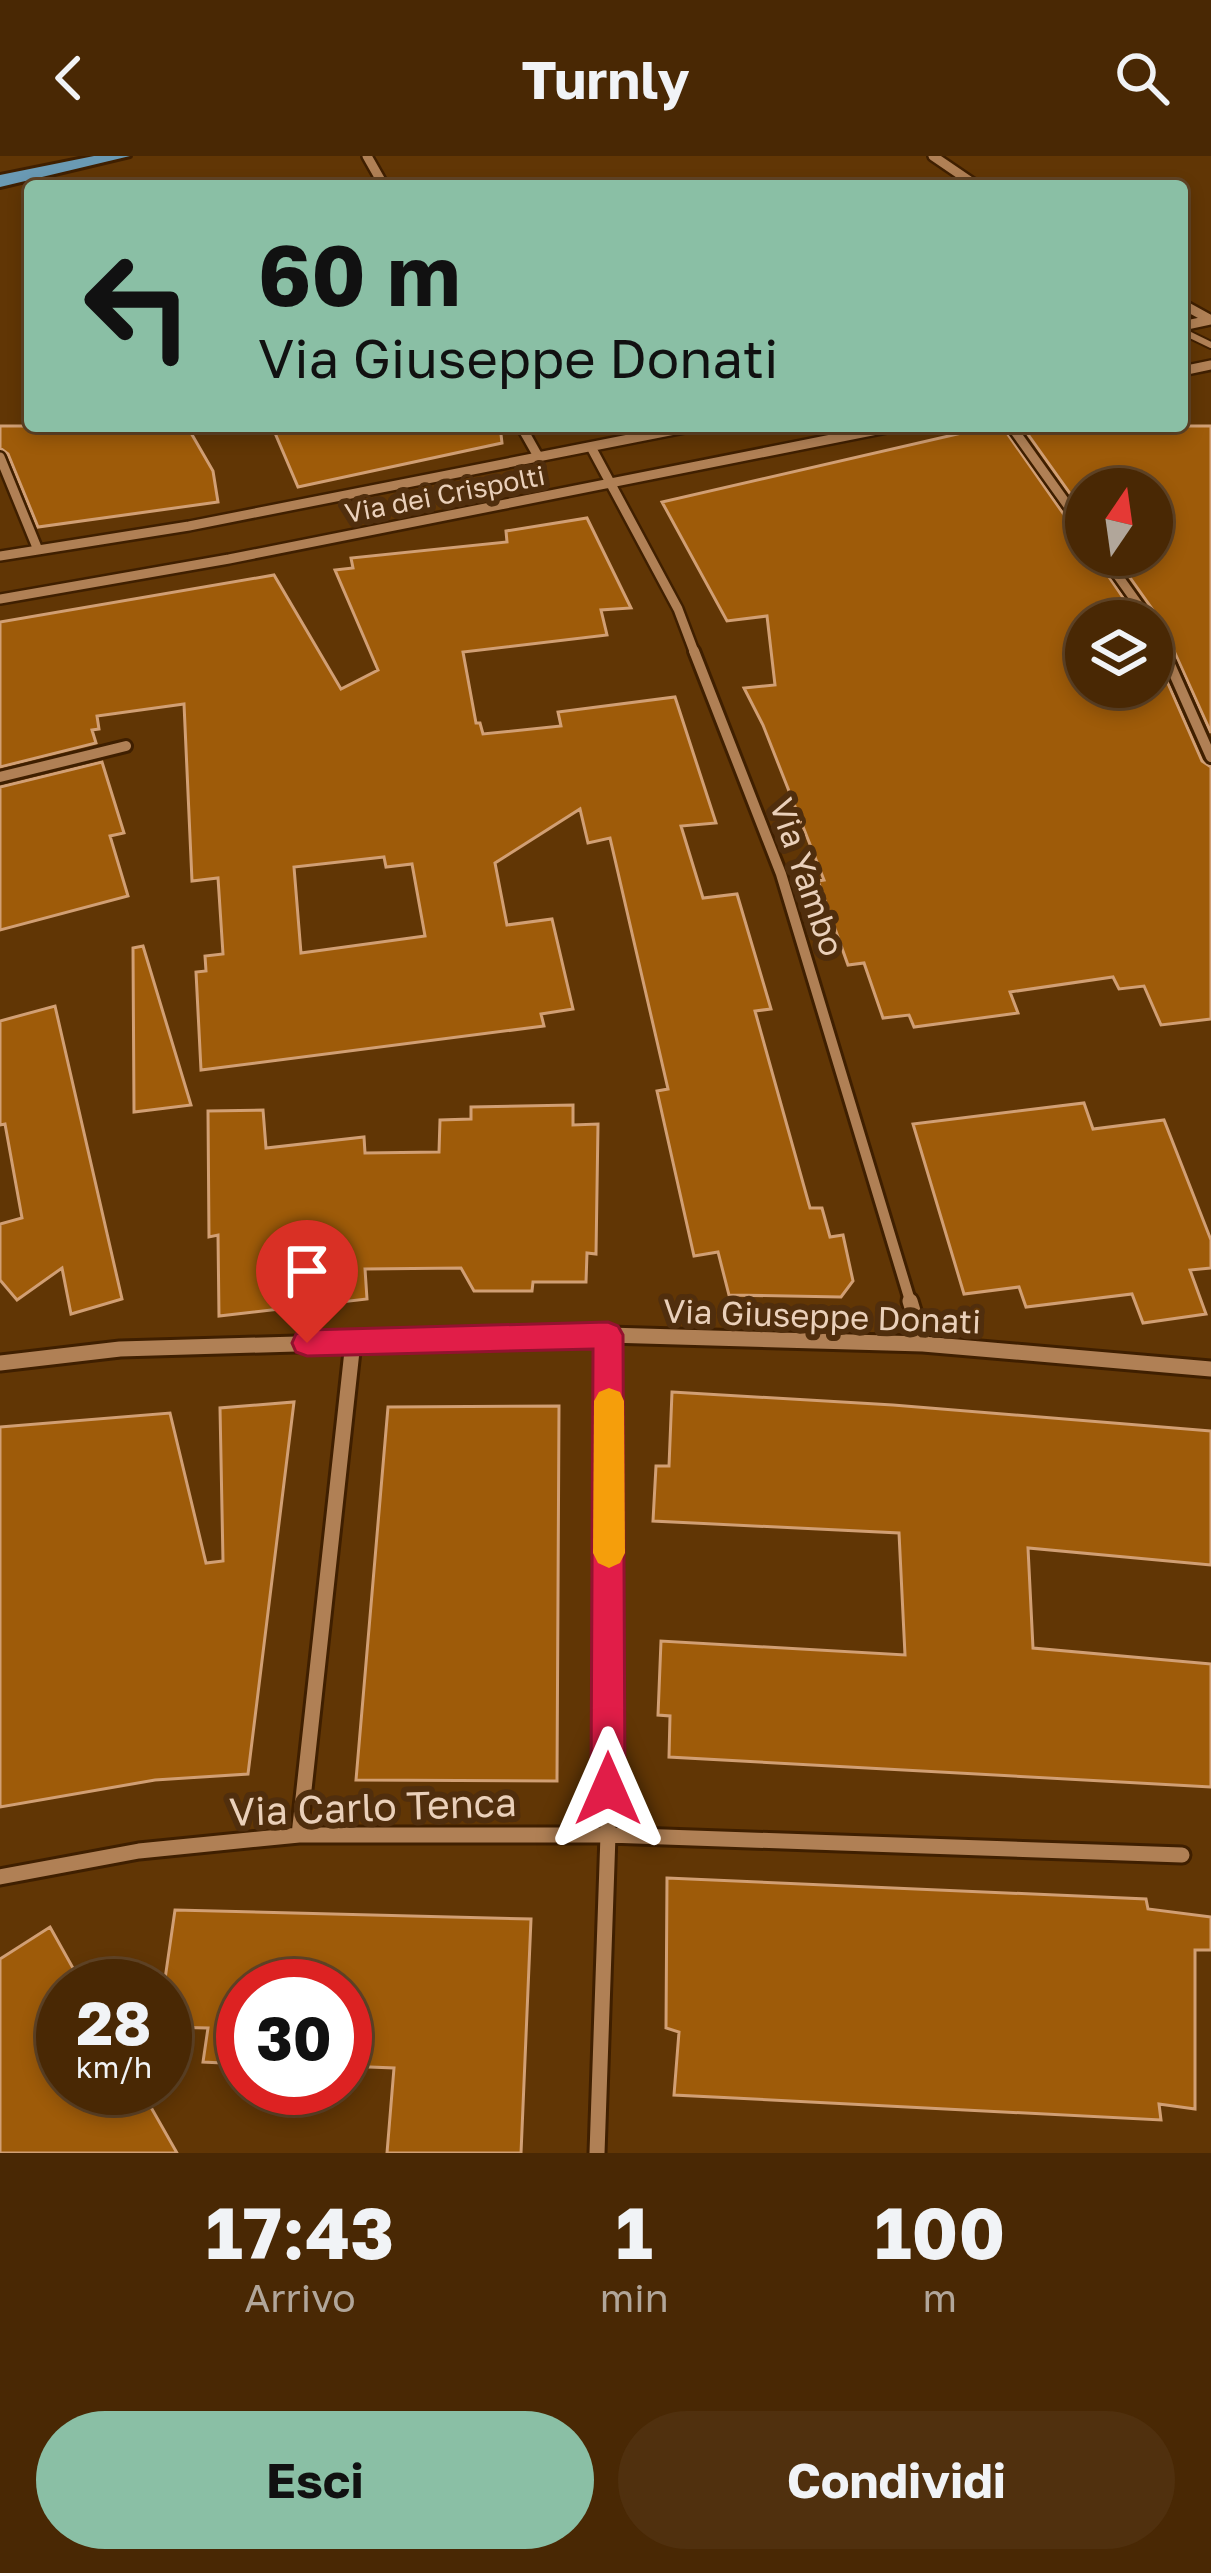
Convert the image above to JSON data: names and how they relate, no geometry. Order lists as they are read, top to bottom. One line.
{"streets":{"street":["Via dei Crispolti","Via Yambo","Via Giuseppe Donati","Via Carlo Tenca"]},"crossings":[["Via dei Crispolti","Via Yambo"],["Via Yambo","Via Giuseppe Donati"]],"north":"top","page":{"header":"Turnly","turn":["60 m","Via Giuseppe Donati"],"speed":"28 km/h","limit":"30","eta":["17:43","Arrivo","1","min","100","m"],"buttons":["Esci","Condividi"]}}
